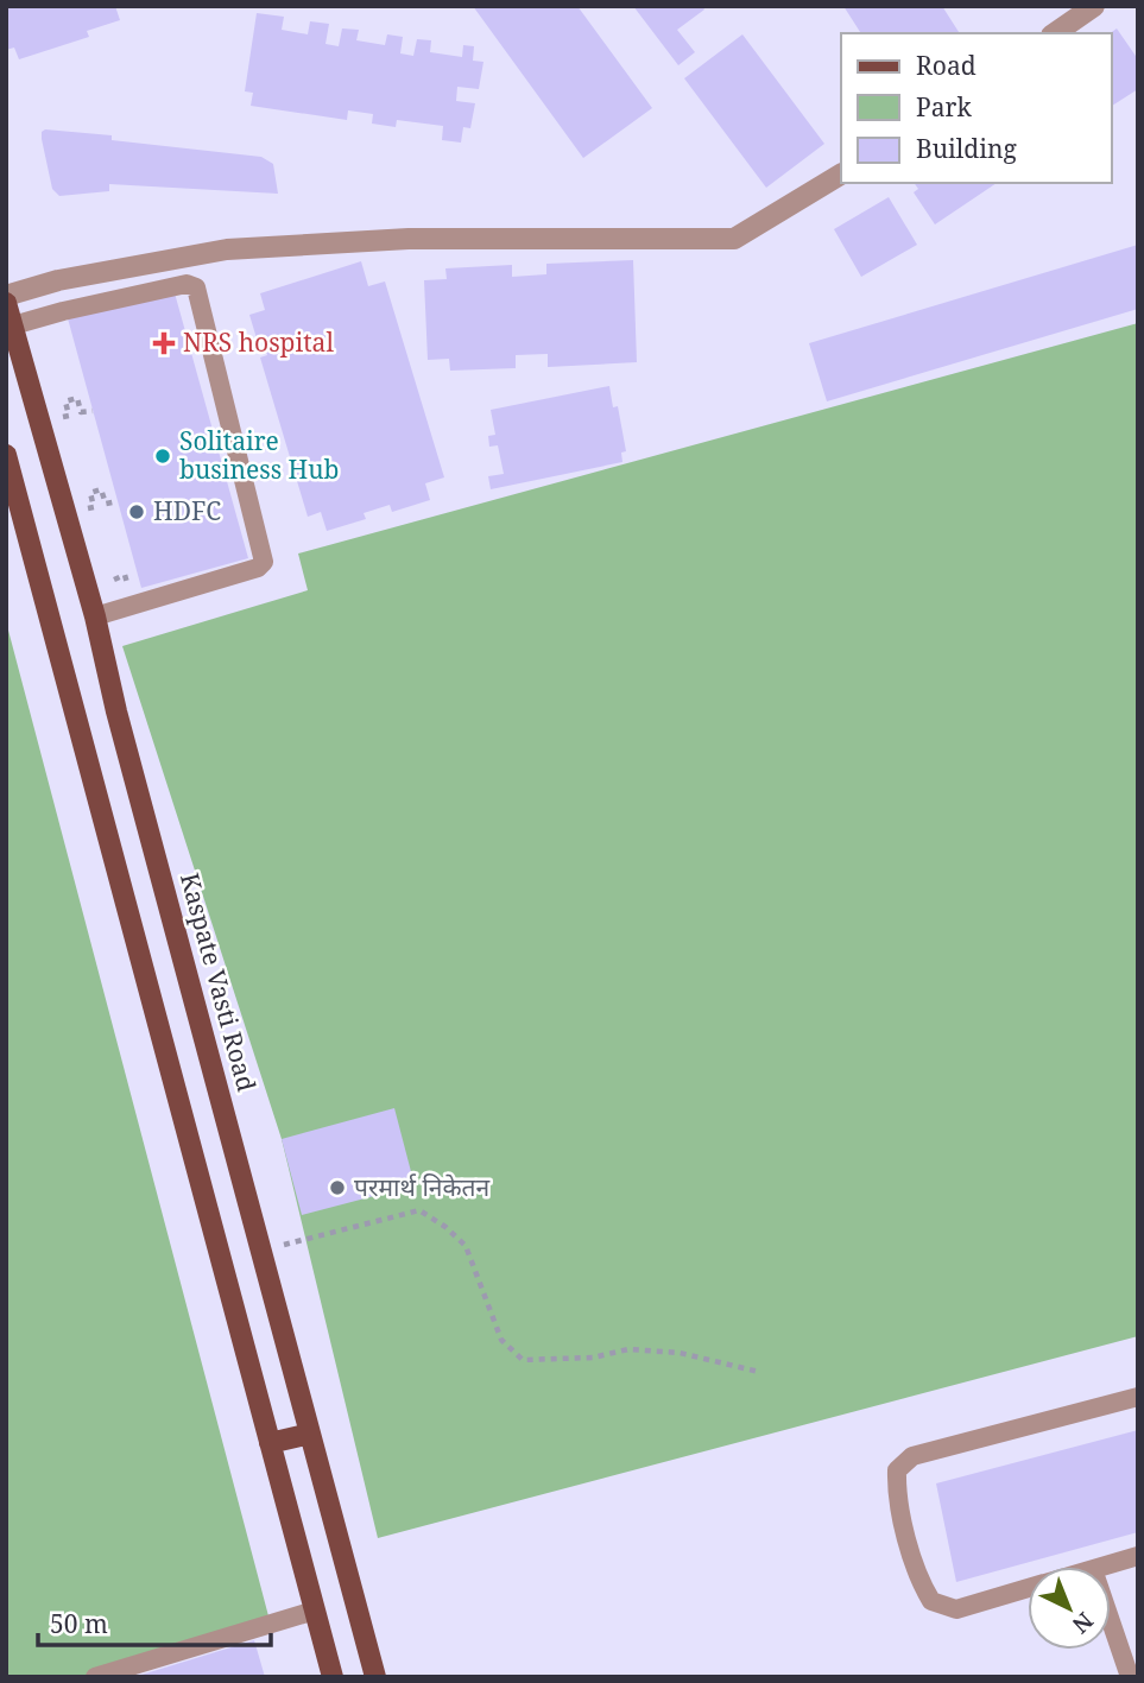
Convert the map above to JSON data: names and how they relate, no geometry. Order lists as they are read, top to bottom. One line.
{"streets":{"main road":["Kaspate Vasti Road"]},"places":{"health":["NRS hospital"],"other":["Solitaire business Hub","HDFC","परमार्थ निकेतन"]},"legend":["Road","Park","Building"],"scale_bar":"50 m","north":"bottom right"}
